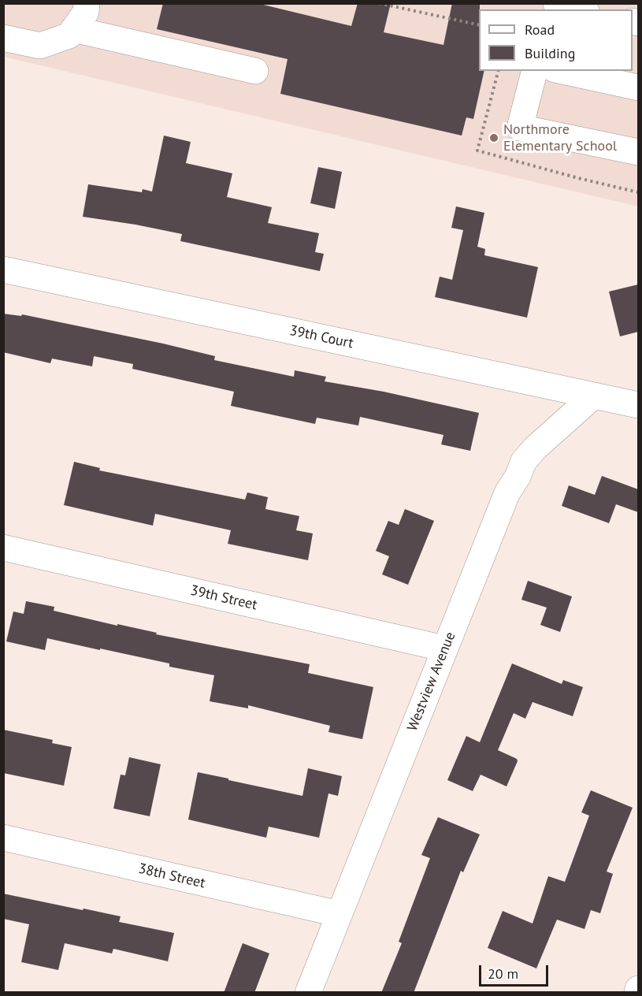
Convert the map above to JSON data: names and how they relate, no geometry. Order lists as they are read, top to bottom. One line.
{"streets":{"street":["39th Court","39th Street","Westview Avenue","38th Street"]},"crossings":[["39th Court","Westview Avenue"],["39th Street","Westview Avenue"],["Westview Avenue","38th Street"]],"places":["Northmore Elementary School"],"legend":["Road","Building"],"scale_bar":"20 m"}
